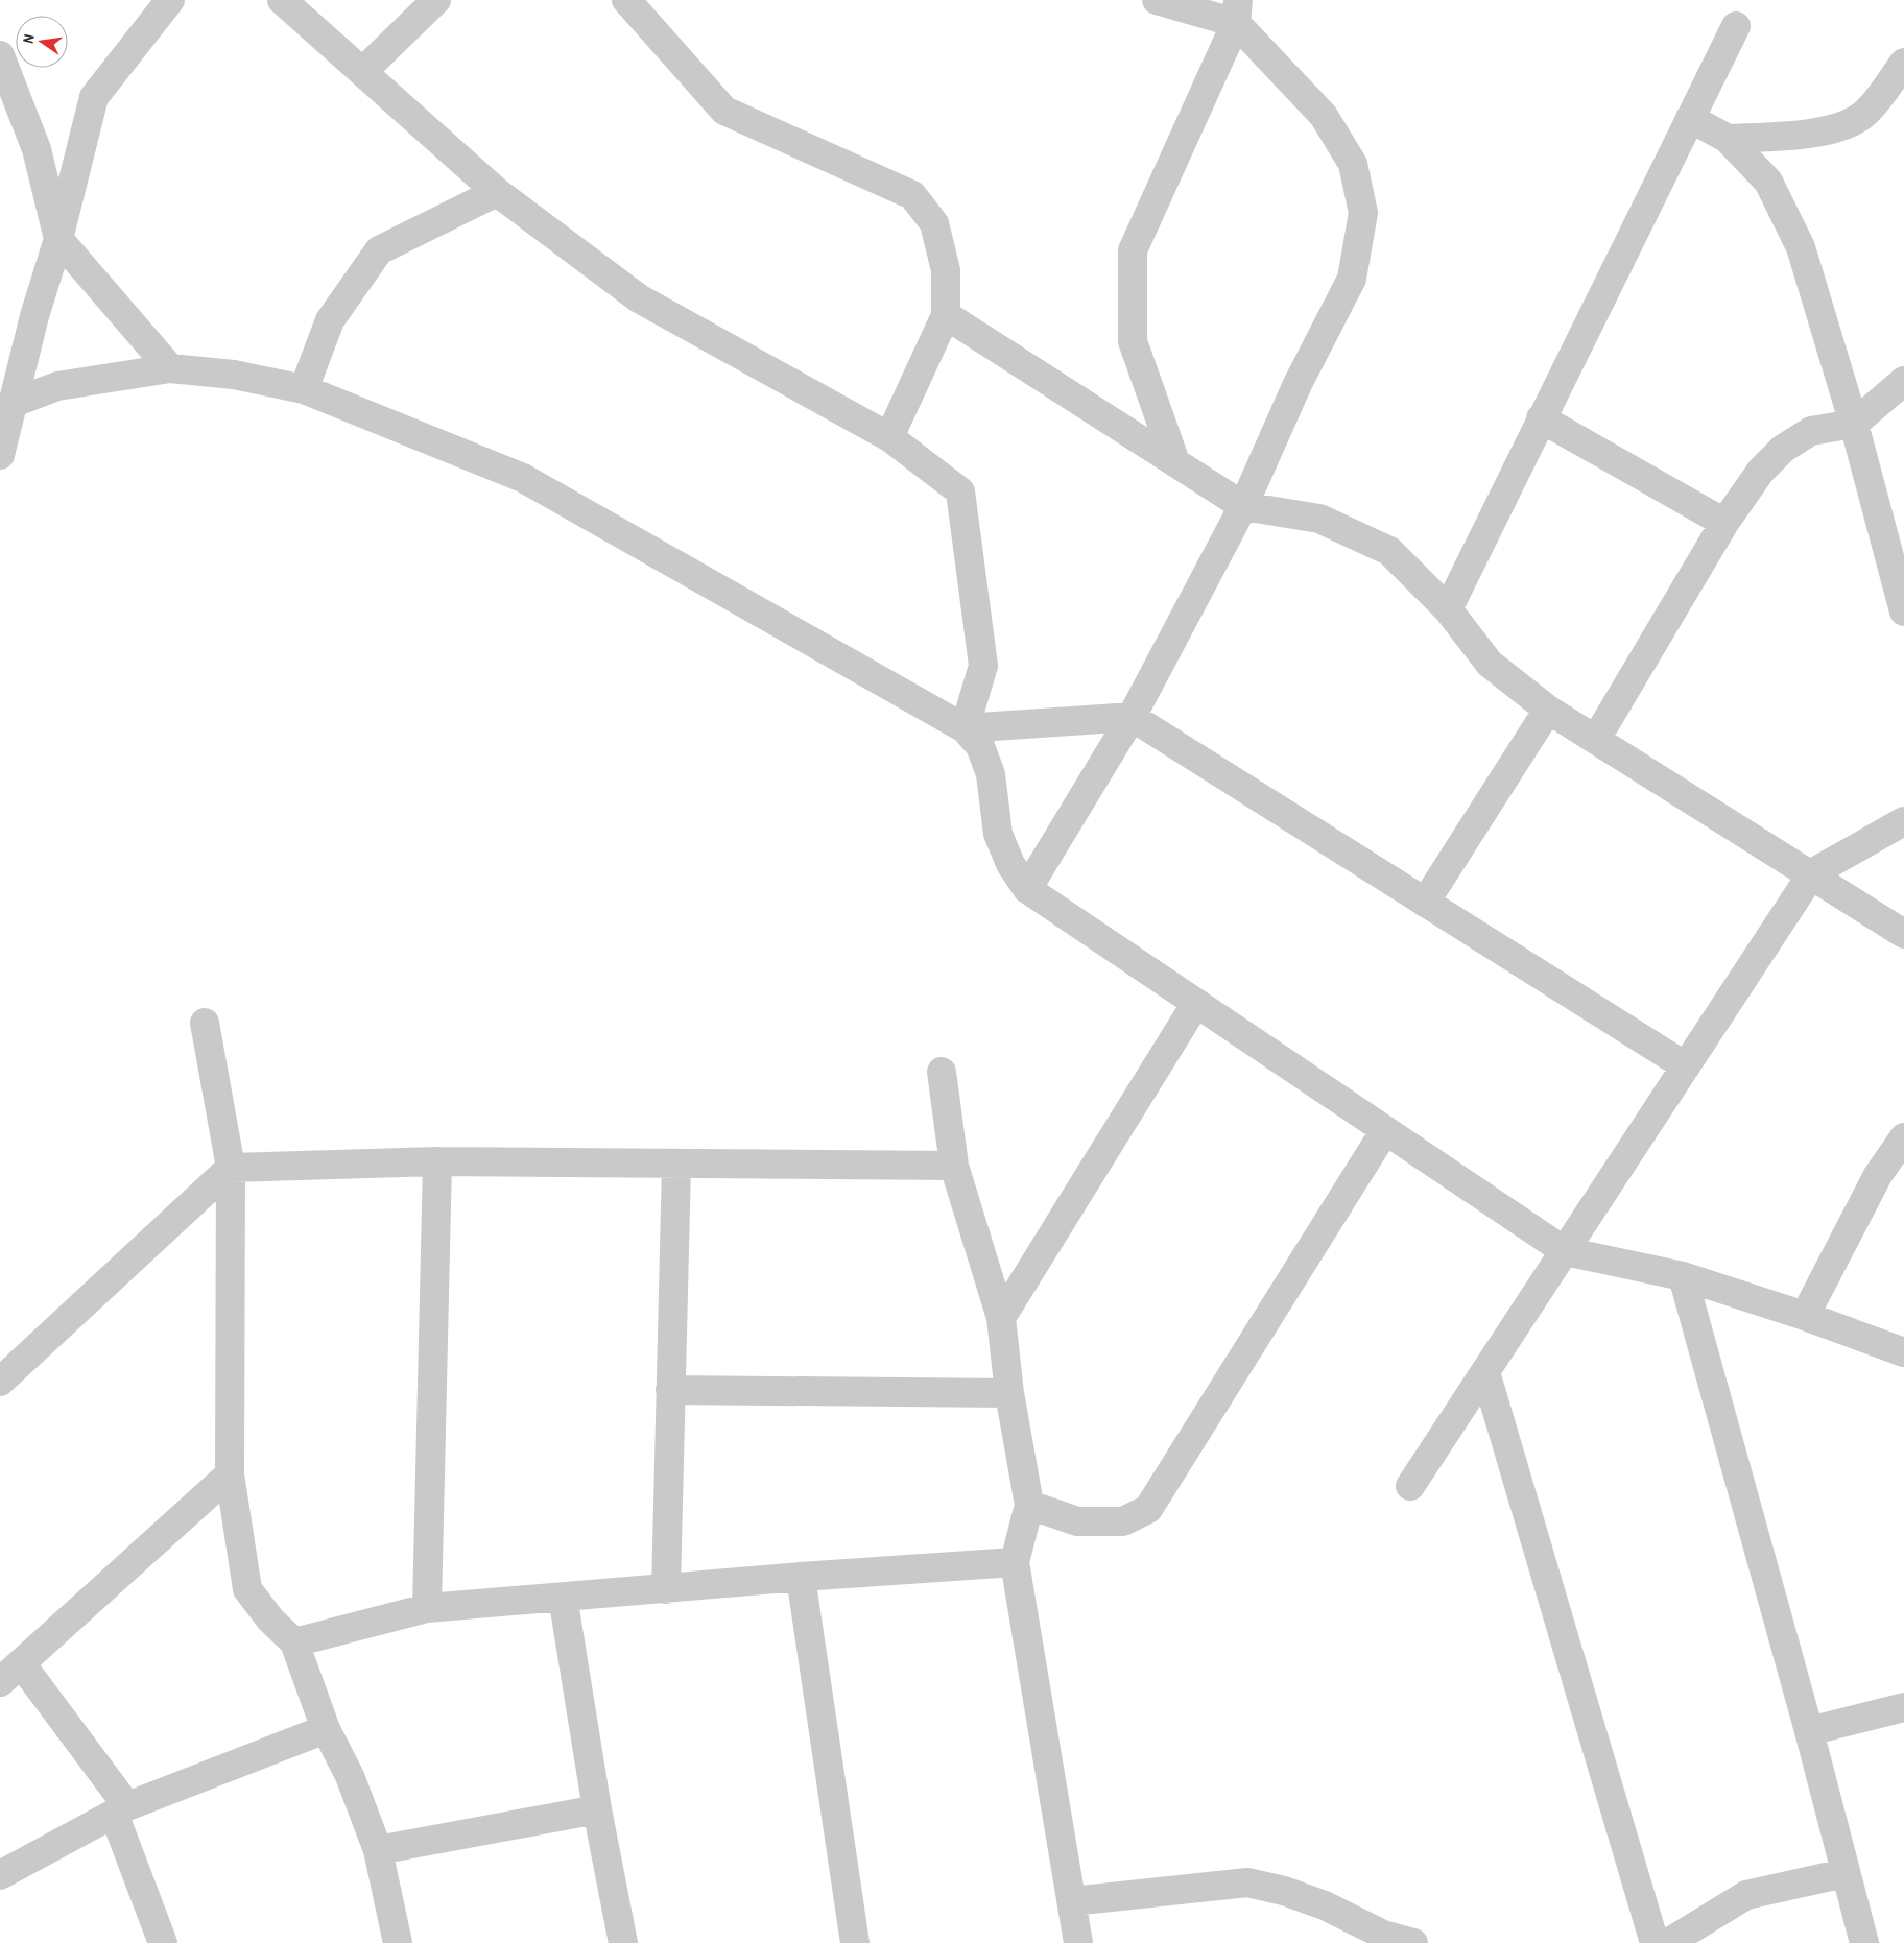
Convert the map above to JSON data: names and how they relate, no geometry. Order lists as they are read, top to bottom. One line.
{"north":"left"}
